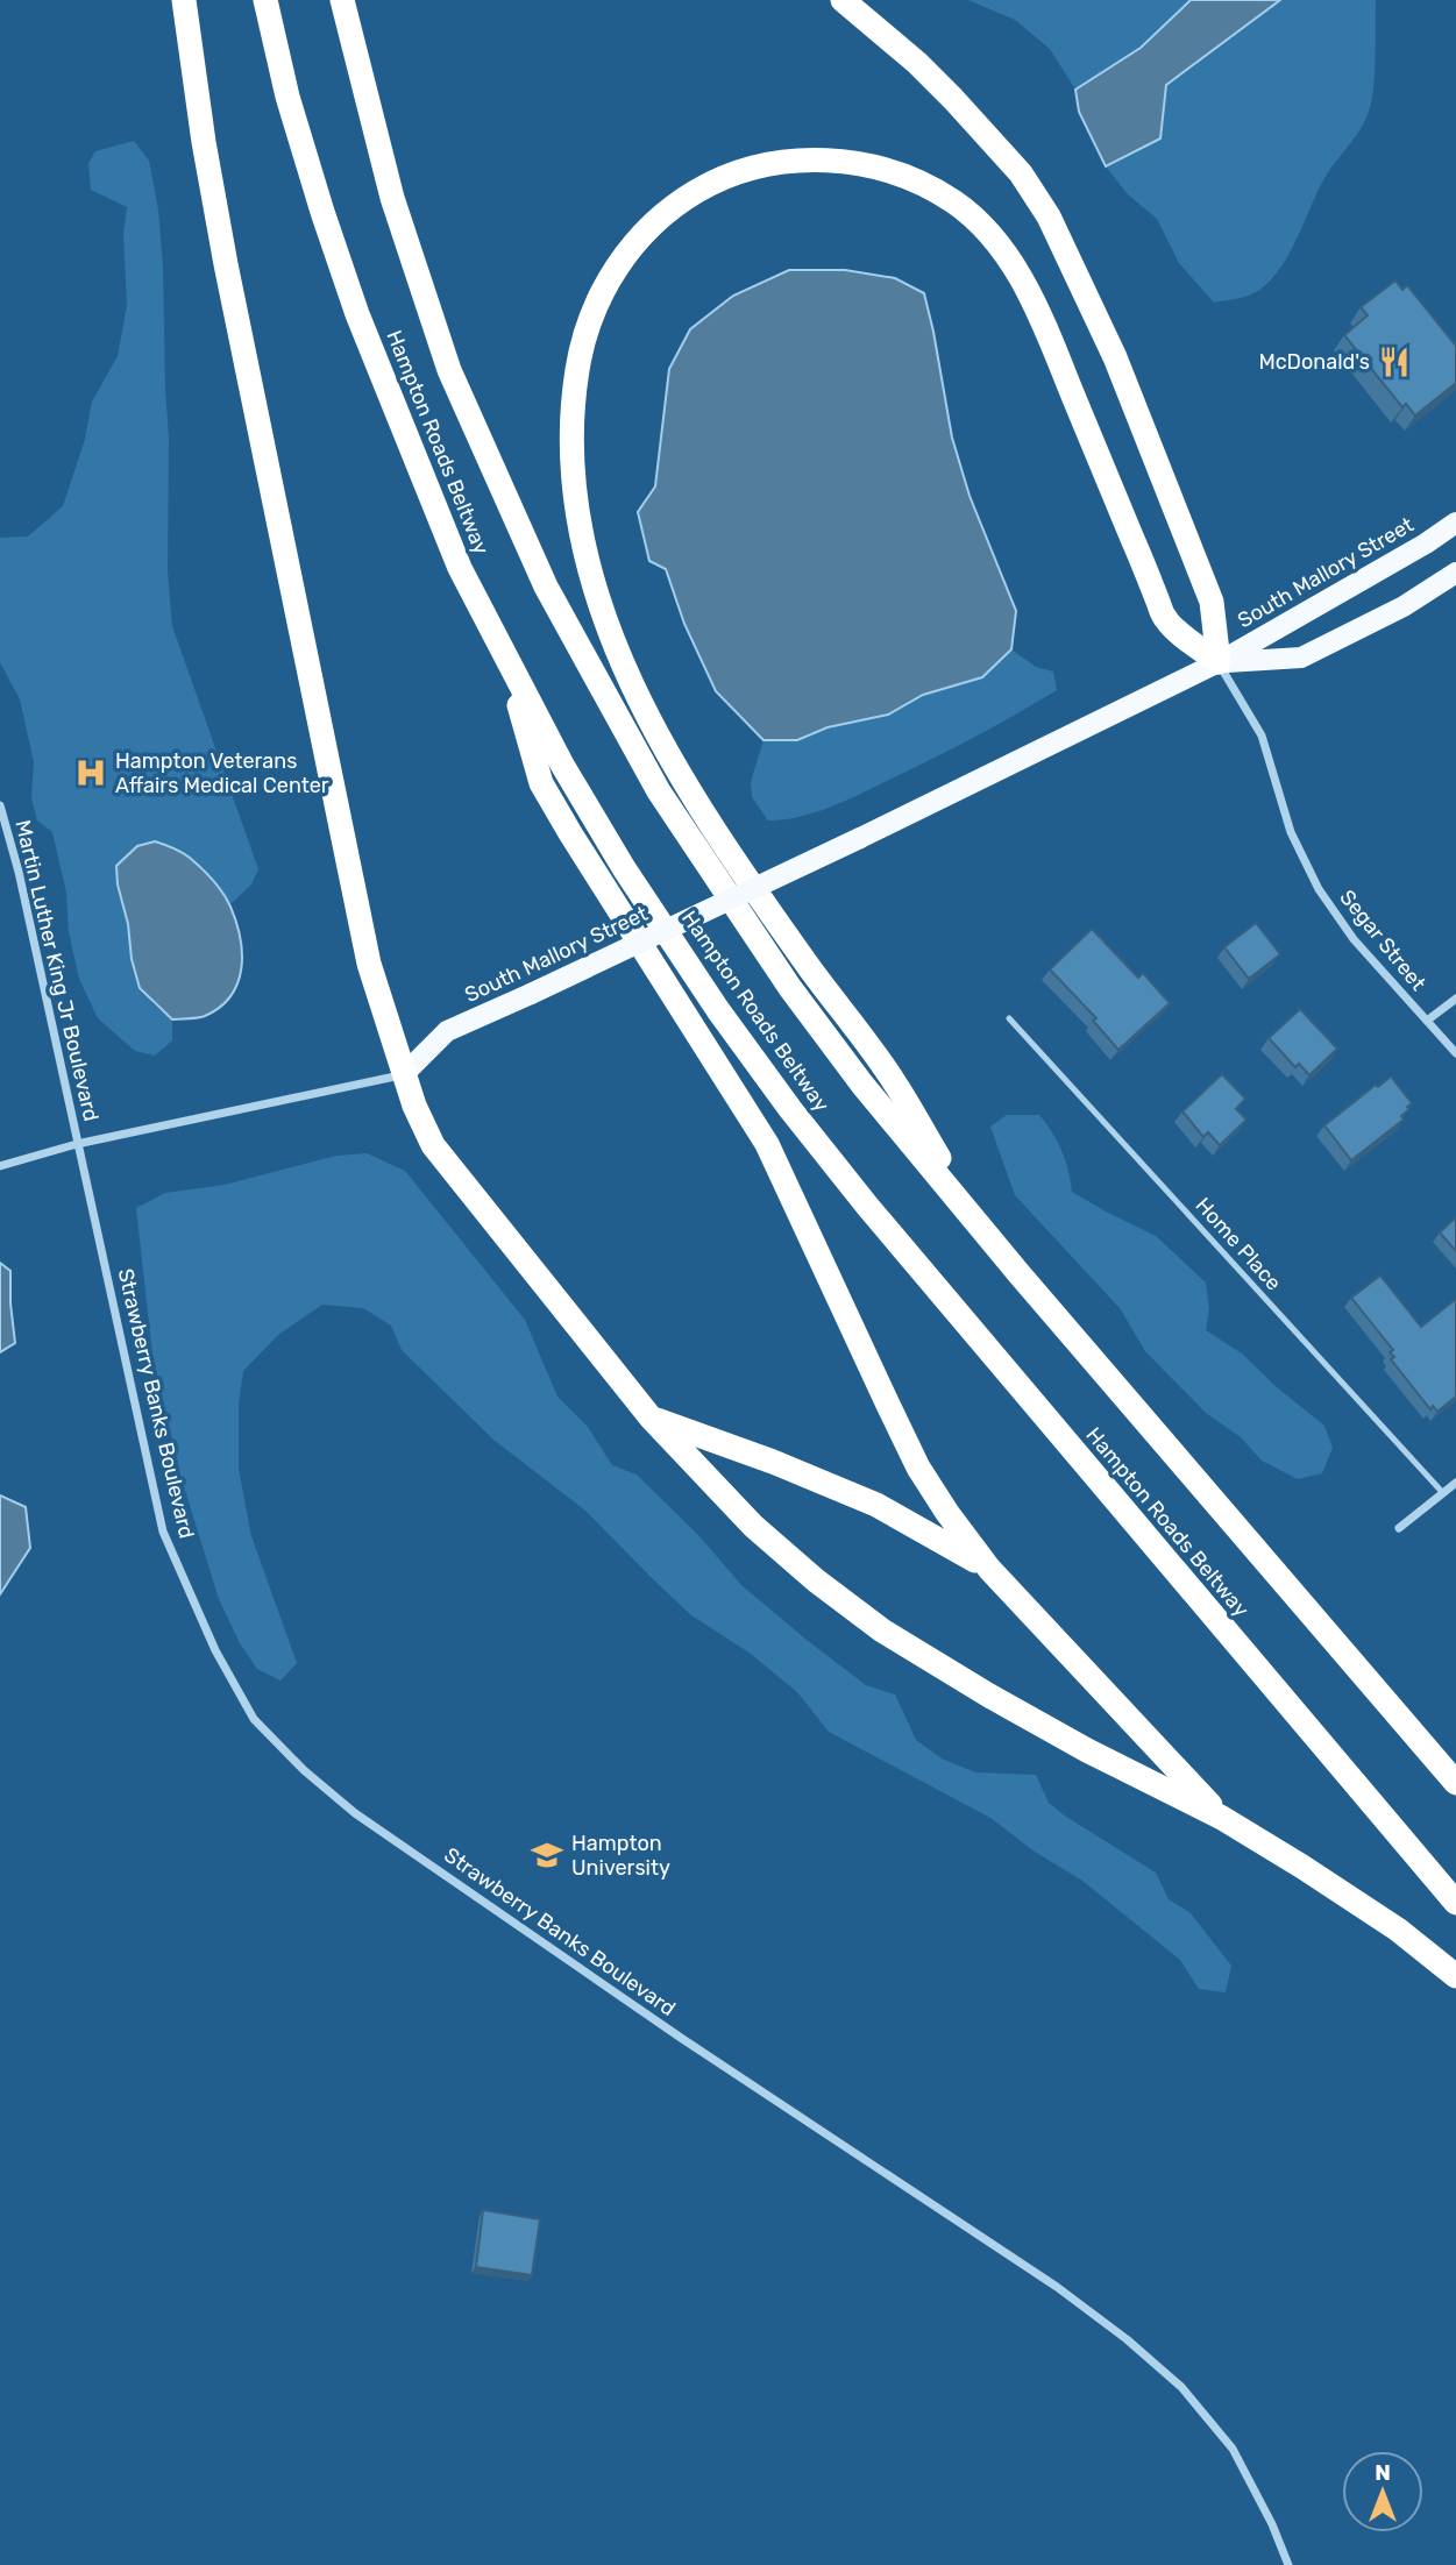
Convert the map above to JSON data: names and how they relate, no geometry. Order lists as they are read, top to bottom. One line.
{"streets":{"highway":["Hampton Roads Beltway"],"main road":["South Mallory Street"],"street":["Segar Street","Martin Luther King Jr Boulevard","Strawberry Banks Boulevard"],"lane":["Home Place"]},"crossings":[["South Mallory Street","Segar Street"],["Martin Luther King Jr Boulevard","Strawberry Banks Boulevard"]],"places":{"restaurant":["McDonald's"],"hospital":["Hampton Veterans Affairs Medical Center"],"school or university":["Hampton University"]},"north":"top"}
